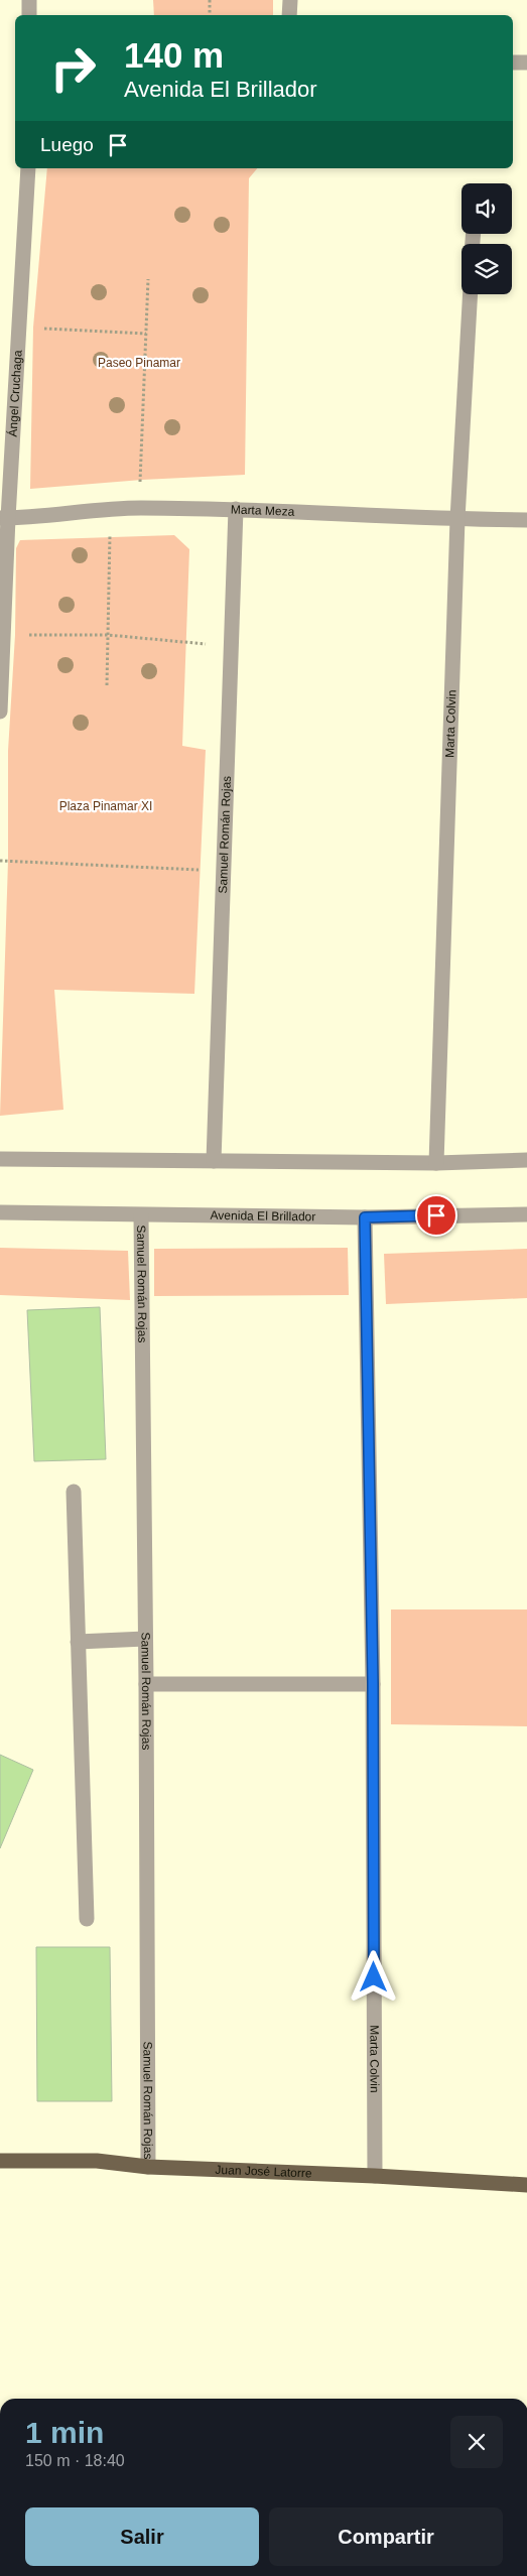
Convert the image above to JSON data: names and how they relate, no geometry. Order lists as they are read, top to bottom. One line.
{"streets":{"main road":["Juan José Latorre"],"street":["Ángel Cruchaga","Marta Meza","Marta Colvin","Samuel Román Rojas","Avenida El Brillador"]},"crossings":[["Ángel Cruchaga","Marta Meza"],["Marta Meza","Marta Colvin"],["Marta Meza","Samuel Román Rojas"],["Marta Colvin","Avenida El Brillador"],["Marta Colvin","Juan José Latorre"],["Samuel Román Rojas","Avenida El Brillador"],["Samuel Román Rojas","Juan José Latorre"]],"parks":["Paseo Pinamar","Plaza Pinamar XI"],"page":{"turn":["140 m","Avenida El Brillador"],"then":"Luego","heading":["1 min","150 m · 18:40"],"buttons":["Salir","Compartir"]}}
